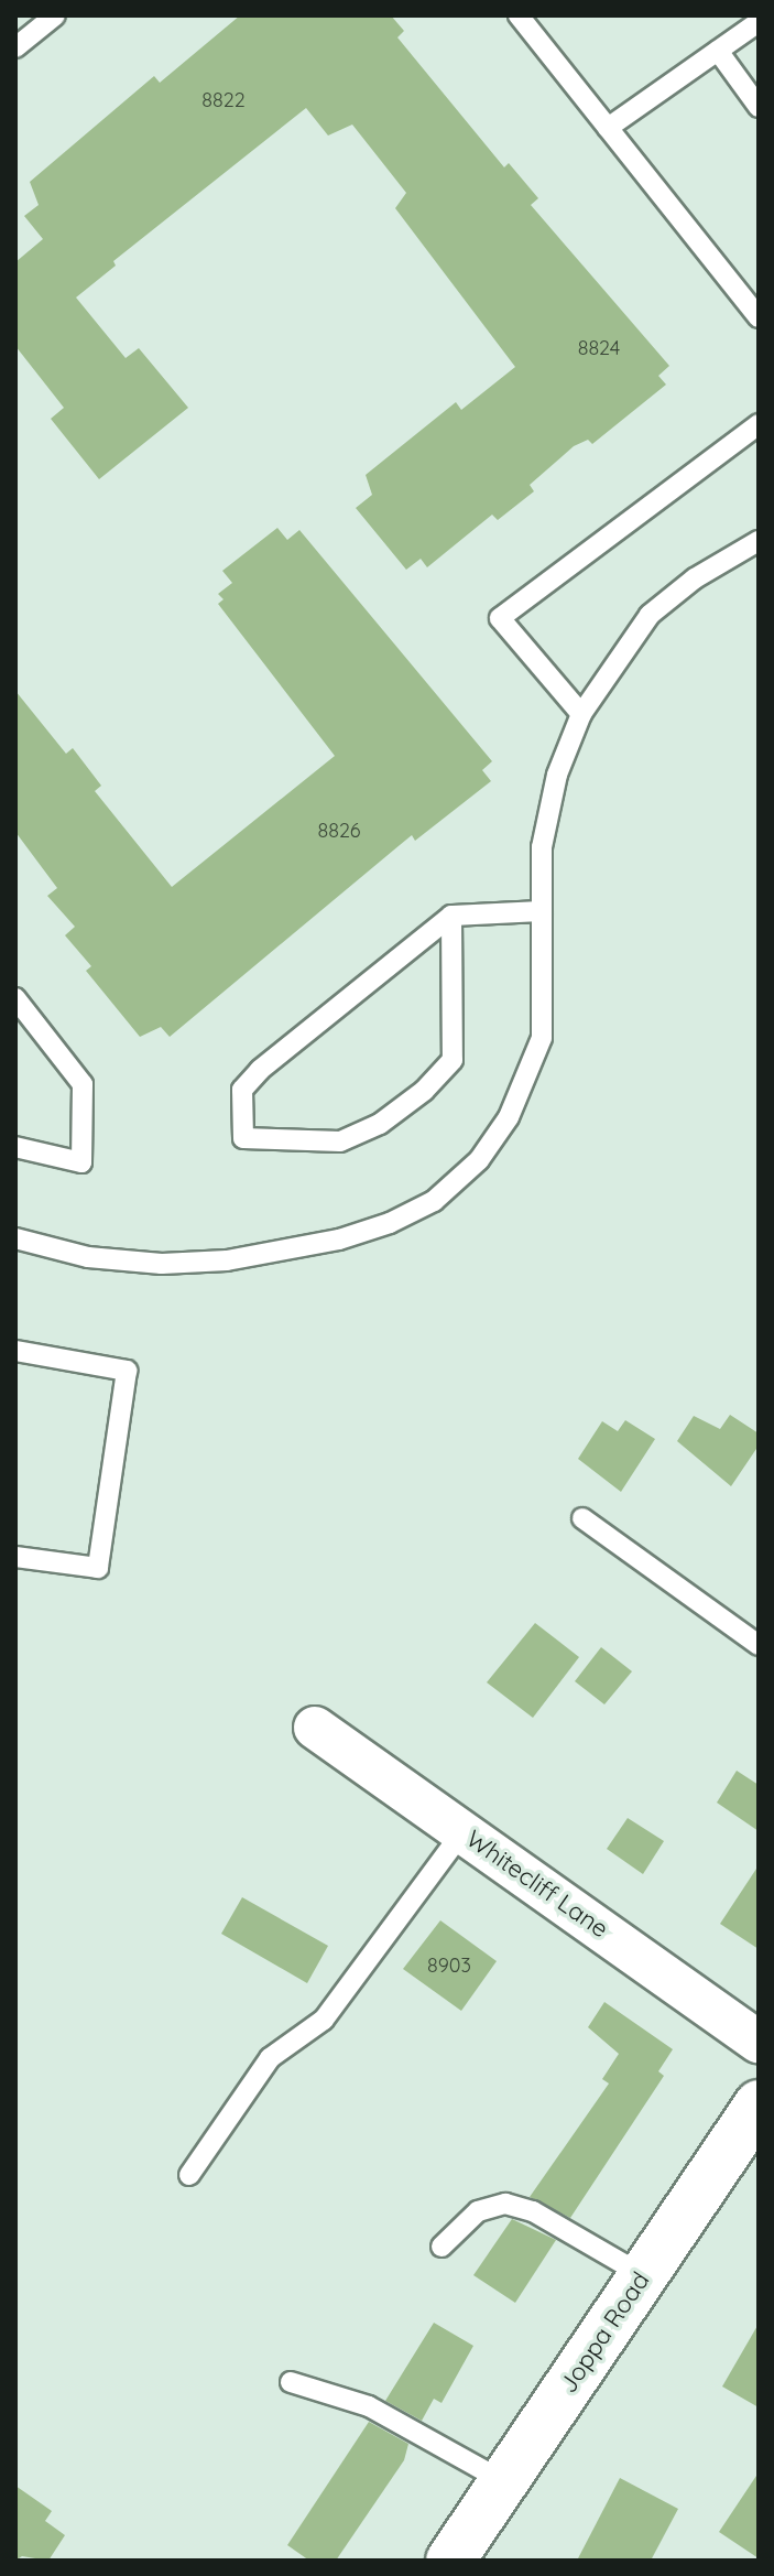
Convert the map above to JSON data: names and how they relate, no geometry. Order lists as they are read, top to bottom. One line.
{"streets":{"main road":["Joppa Road"],"street":["Whitecliff Lane"]},"house_numbers":["8822","8824","8826","8903"]}
